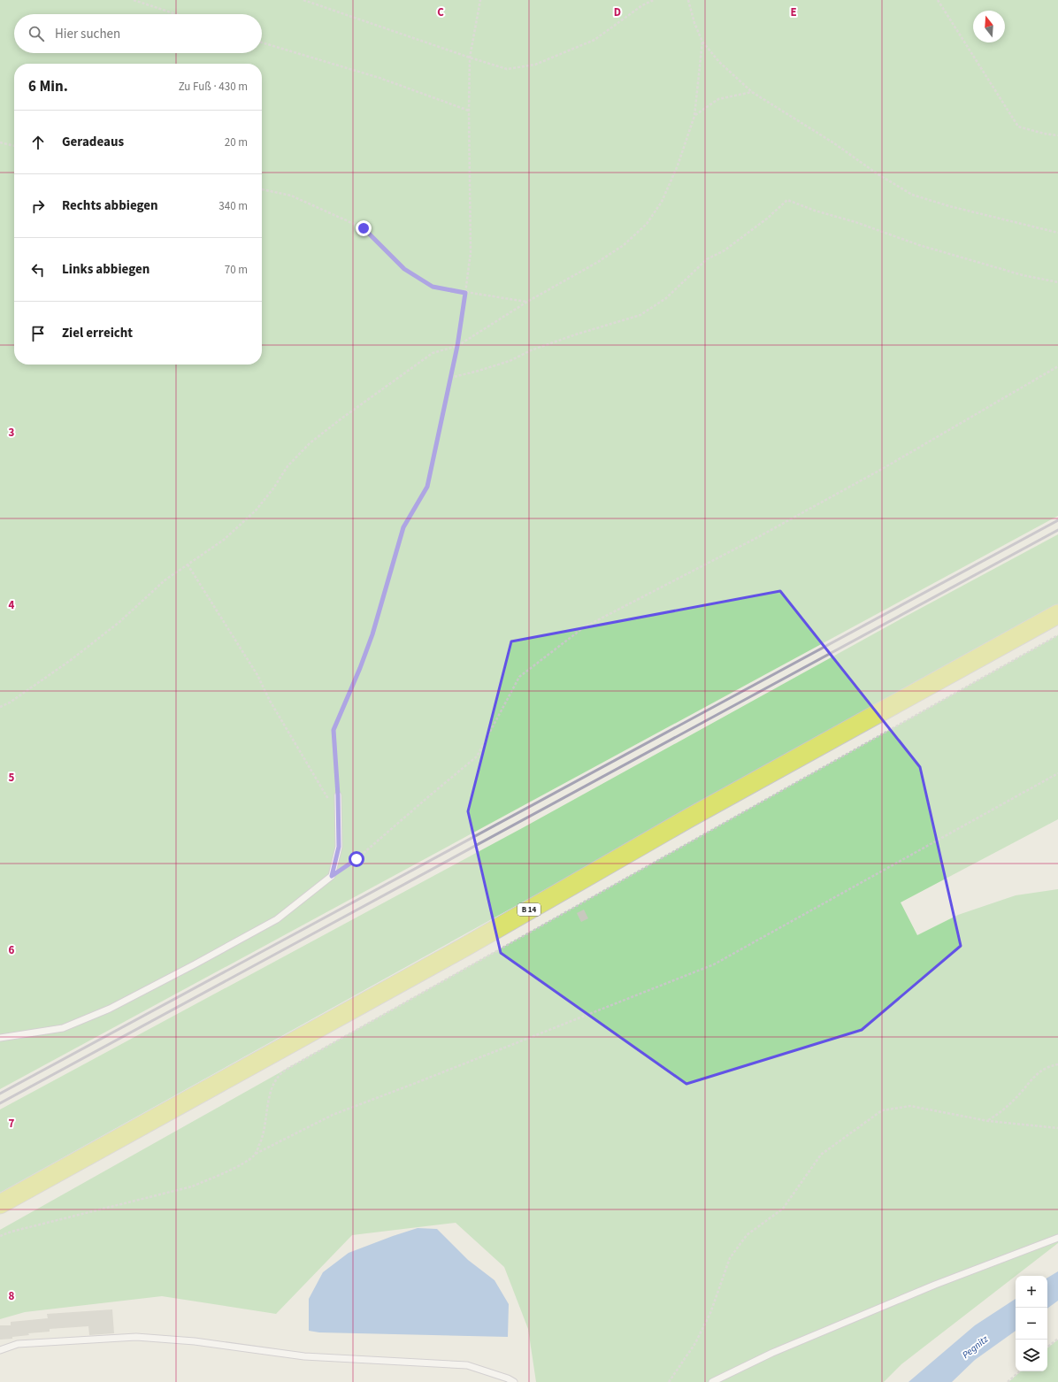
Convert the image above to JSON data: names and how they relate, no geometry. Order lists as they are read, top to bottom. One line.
{"streets":{"main road":["B 14"]},"water":["Pegnitz"],"north":"top","page":{"search":"Hier suchen","heading":["6 Min.","Zu Fuß · 430 m"],"list":[["Geradeaus","20 m"],["Rechts abbiegen","340 m"],["Links abbiegen","70 m"],"Ziel erreicht"],"map_buttons":["+","−"]},"grid":{"columns":["C","D","E"],"rows":["3","4","5","6","7","8"]}}
